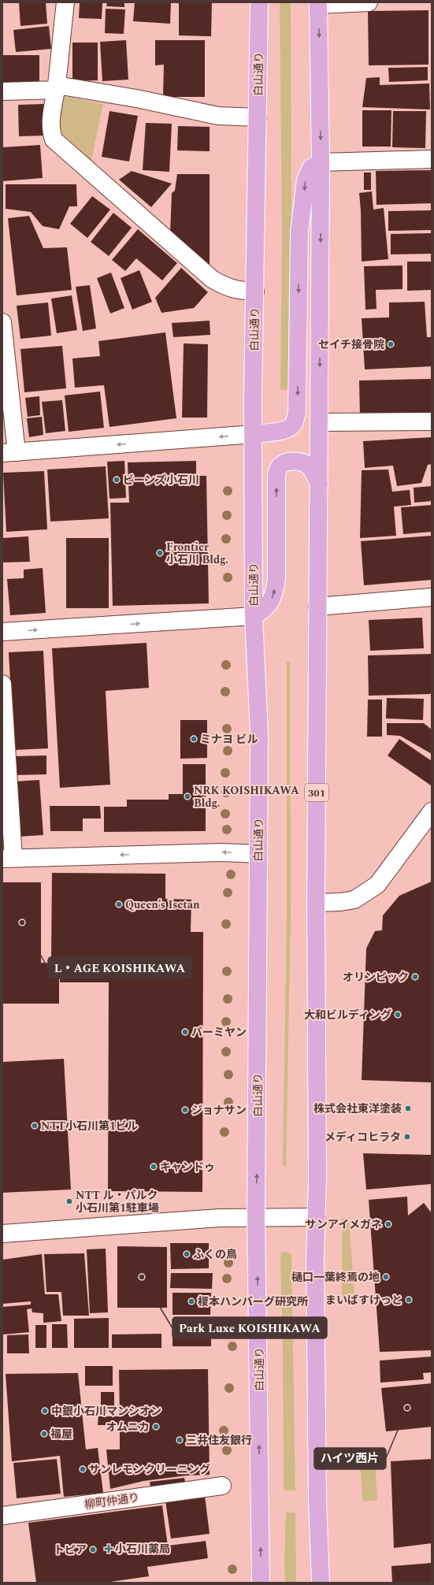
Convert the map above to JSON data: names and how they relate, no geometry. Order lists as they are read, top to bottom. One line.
{"streets":{"main road":["白山通り","301"],"street":["柳町仲通り"]},"places":{"other":["セイチ接骨院","ビーンズ小石川","Frontier 小石川 Bldg.","ミナヨ ビル","NRK KOISHIKAWA Bldg.","Queen’s Isetan","L・AGE KOISHIKAWA","オリンピック","大和ビルディング","バーミヤン","株式会社東洋塗装","ジョナサン","NTT小石川第1ビル","メディコヒラタ","キャンドゥ","NTT ル・パルク 小石川第1駐車場","サンアイメガネ","ふくの鳥","Park Luxe KOISHIKAWA","樋口一葉終焉の地","まいばすけっと","榎本ハンバーグ研究所","ハイツ西片","中銀小石川マンシオン","オムニカ","福屋","三井住友銀行","サンレモンクリーニング","トピア"],"health":["小石川薬局"]}}
